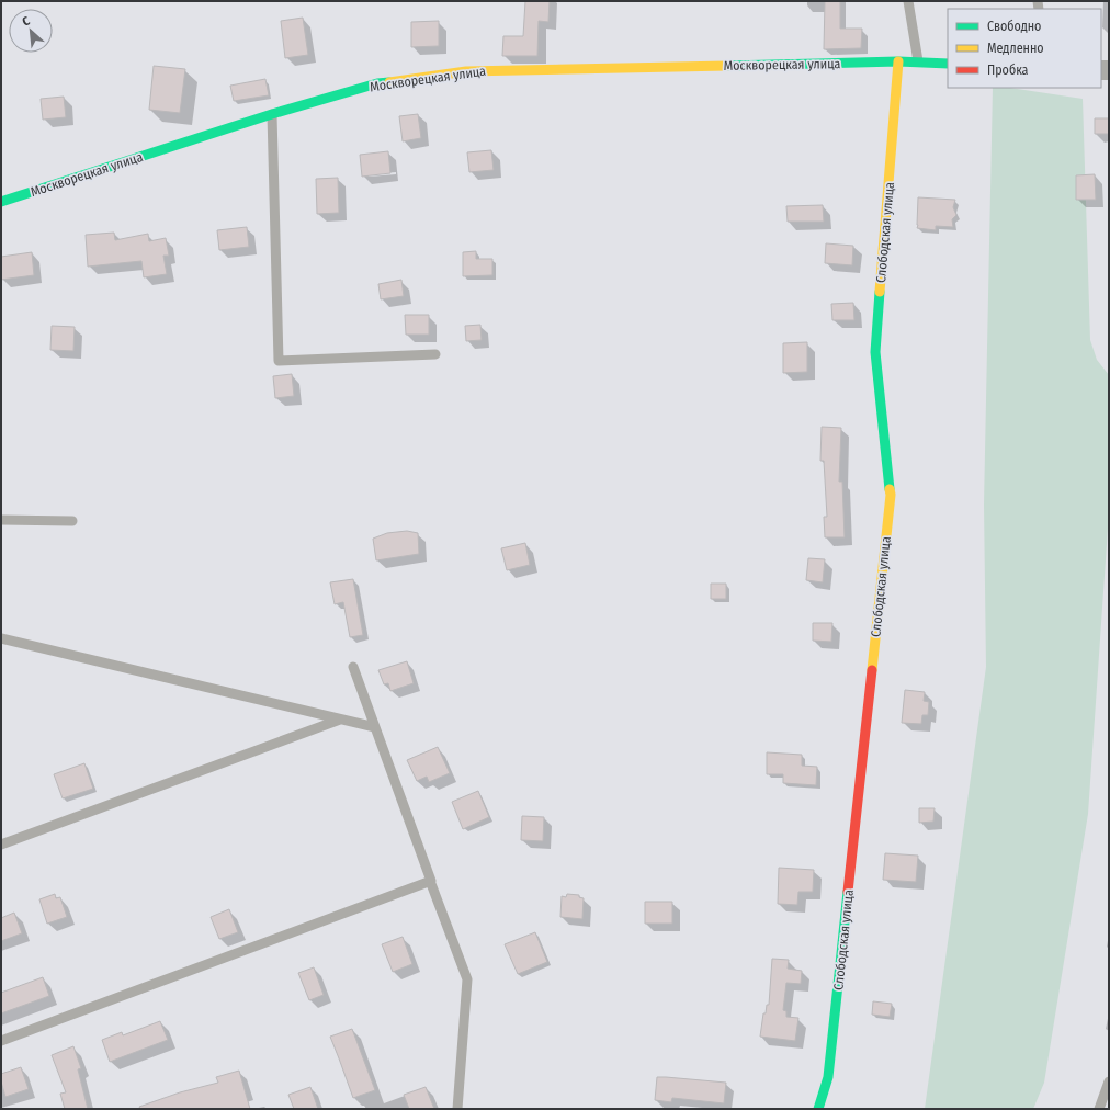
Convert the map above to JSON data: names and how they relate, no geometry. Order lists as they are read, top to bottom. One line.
{"streets":{"street":["Москворецкая улица","Слободская улица"]},"crossings":[["Москворецкая улица","Слободская улица"]],"legend":["Свободно","Медленно","Пробка"],"north":"top left"}
